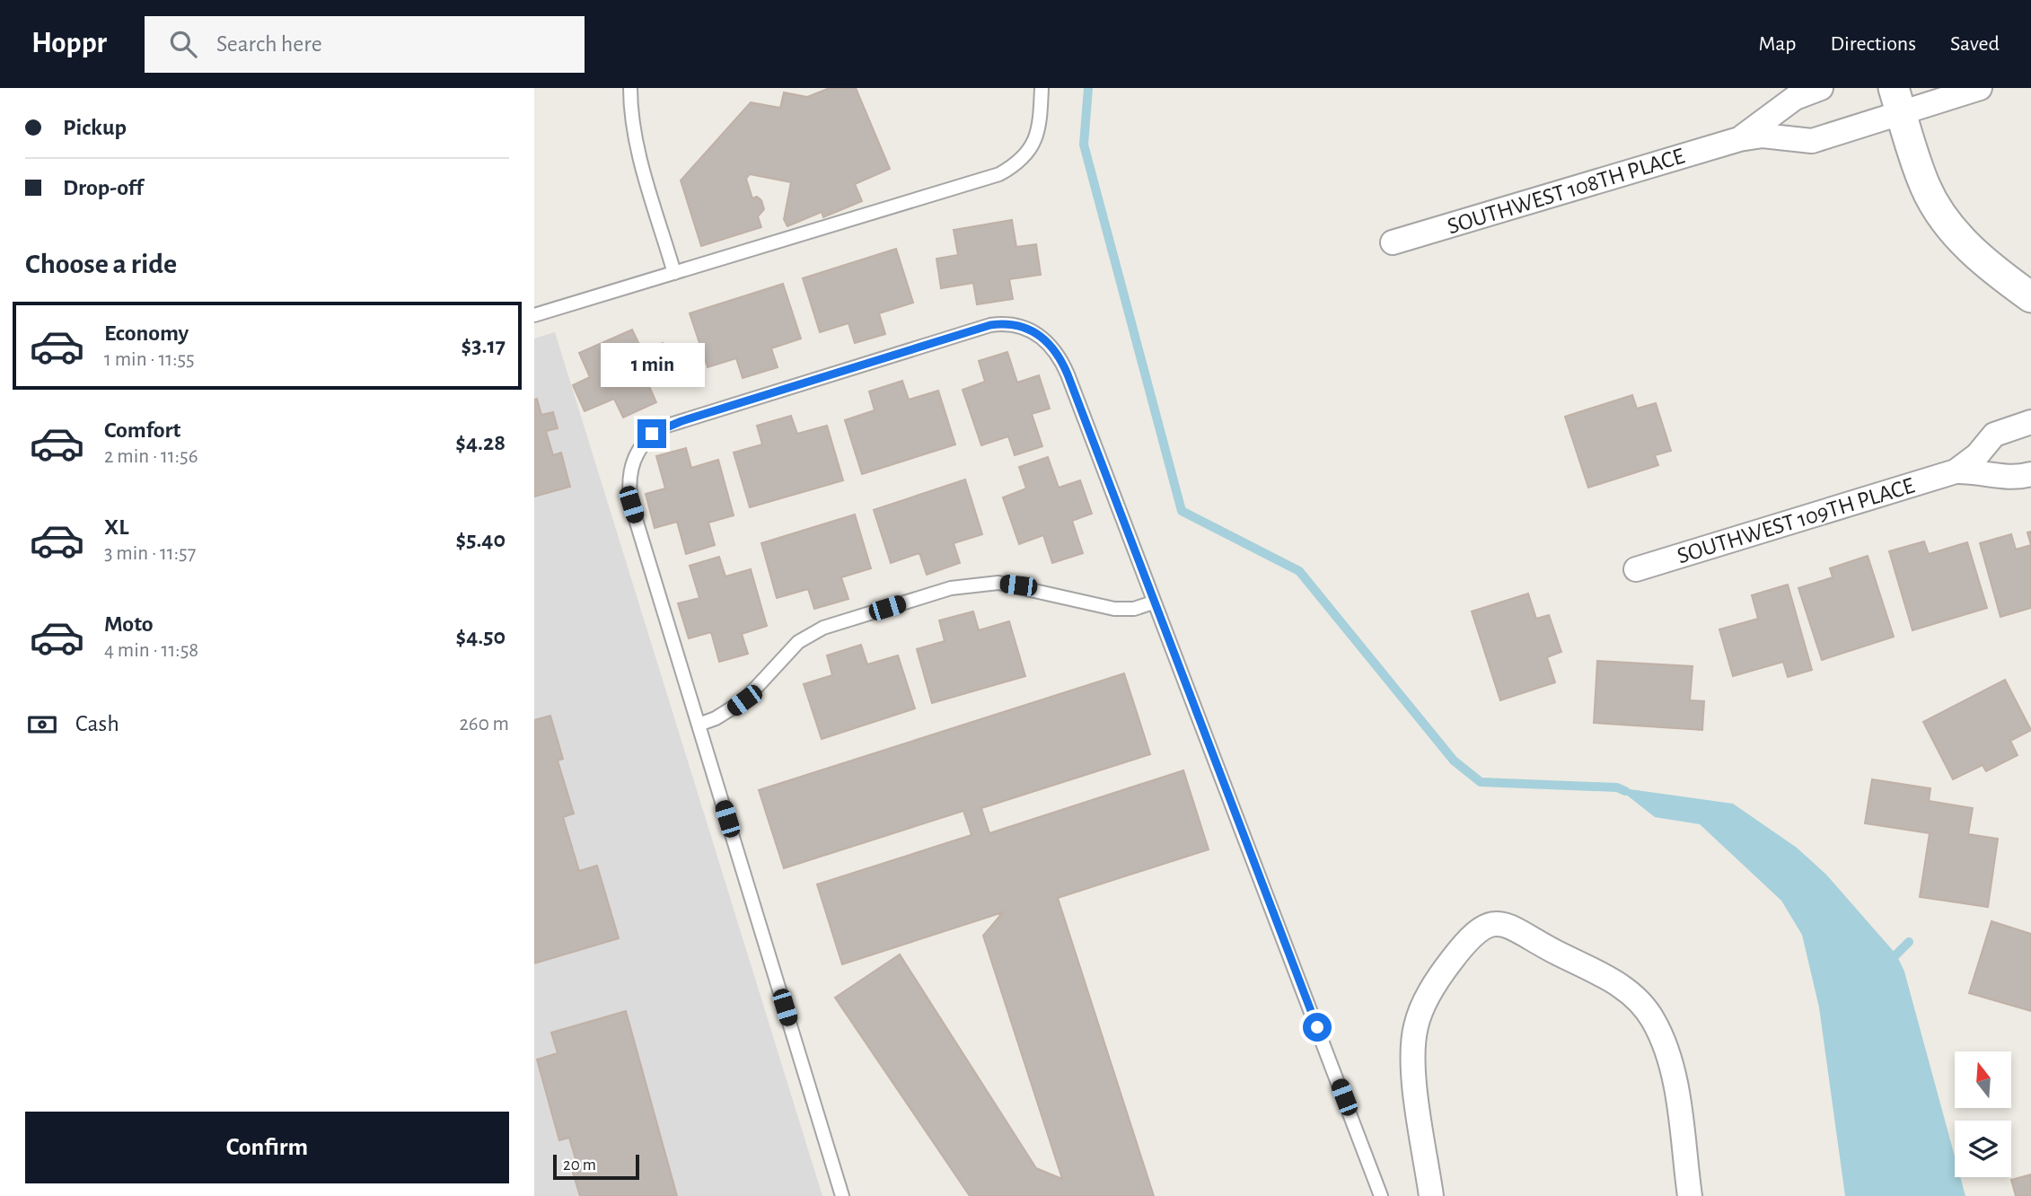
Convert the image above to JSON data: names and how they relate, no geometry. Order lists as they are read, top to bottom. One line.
{"streets":{"street":["SOUTHWEST 108TH PLACE","SOUTHWEST 109TH PLACE"]},"scale_bar":"20 m","north":"top","page":{"header":"Hoppr","search":"Search here","nav":["Map","Directions","Saved"],"banner":["Pickup","Drop-off"],"heading":"Choose a ride","list":[{"name":"Economy","note":"1 min · 11:55","value":"$3.17"},{"name":"Comfort","note":"2 min · 11:56","value":"$4.28"},{"name":"XL","note":"3 min · 11:57","value":"$5.40"},{"name":"Moto","note":"4 min · 11:58","value":"$4.50"}],"bubble":"1 min","pay":["Cash","260 m"],"buttons":"Confirm","scale":"20 m"}}
